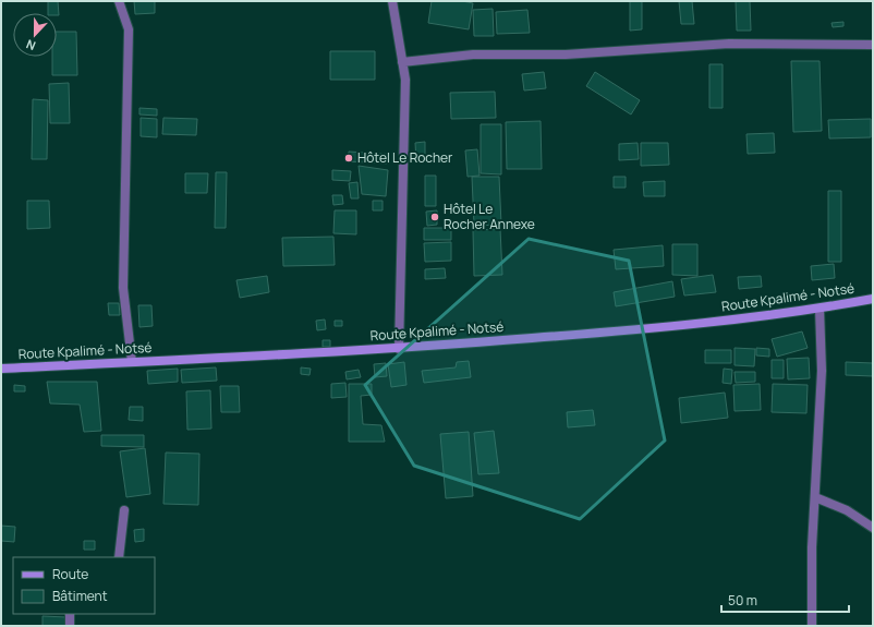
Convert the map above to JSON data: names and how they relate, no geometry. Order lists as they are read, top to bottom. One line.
{"streets":{"main road":["Route Kpalimé - Notsé"]},"places":["Hôtel Le Rocher","Hôtel Le Rocher Annexe"],"legend":["Route","Bâtiment"],"scale_bar":"50 m","north":"bottom"}
